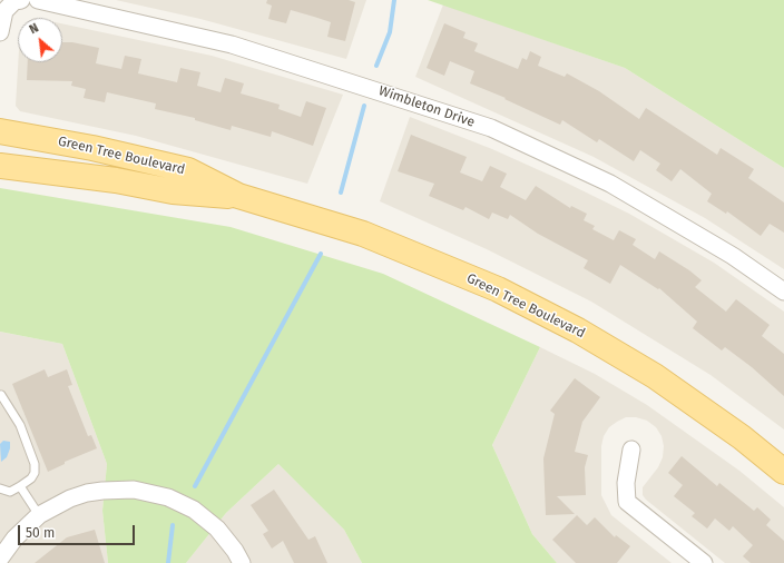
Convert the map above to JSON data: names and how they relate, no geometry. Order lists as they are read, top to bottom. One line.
{"streets":{"main road":["Green Tree Boulevard"],"street":["Wimbleton Drive"]},"scale_bar":"50 m","north":"top left"}
